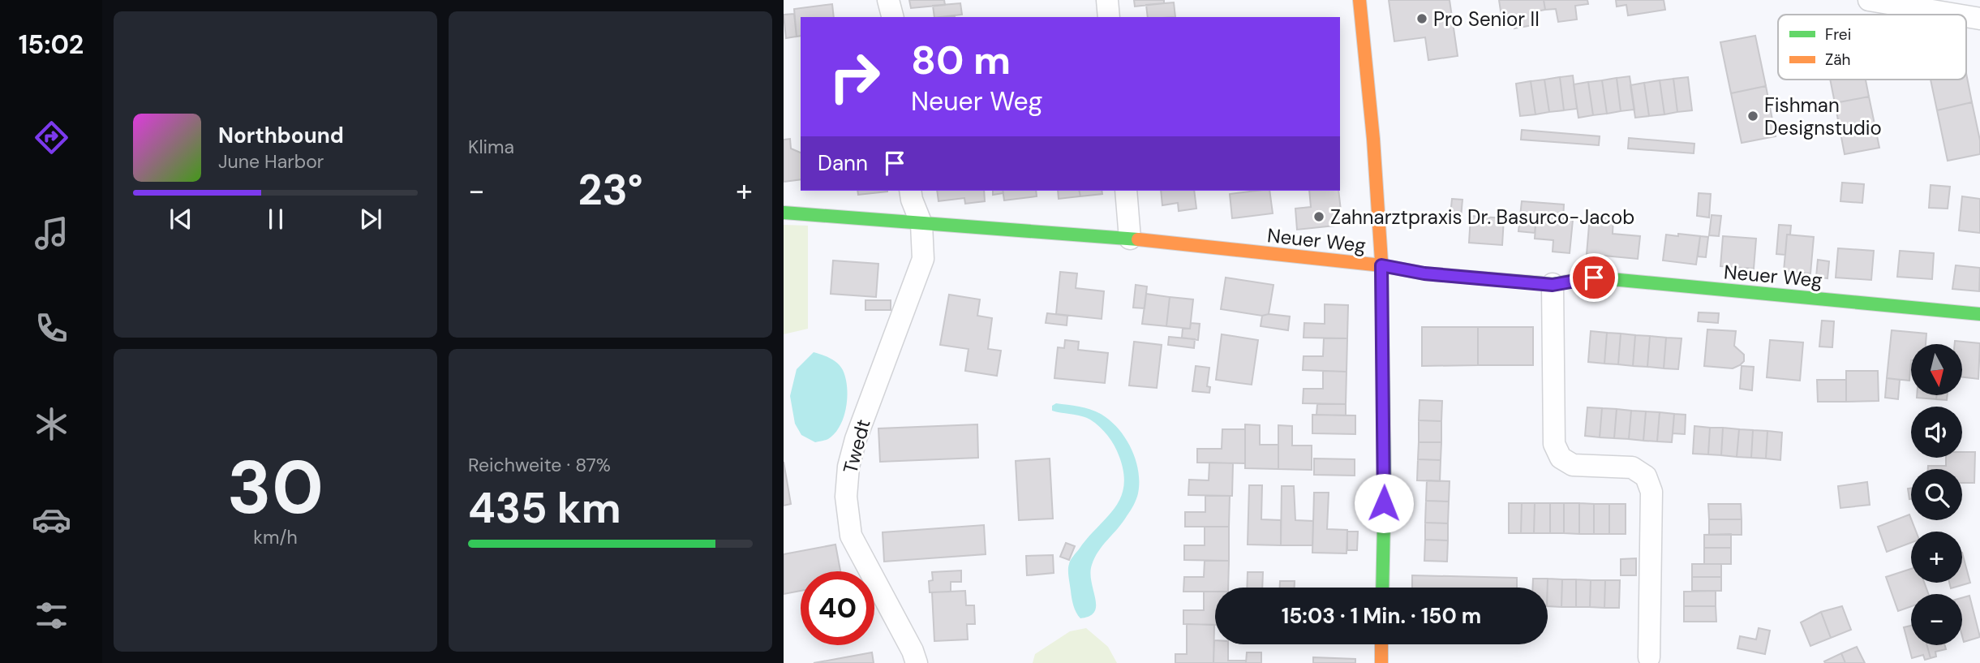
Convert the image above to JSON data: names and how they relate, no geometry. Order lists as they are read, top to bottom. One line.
{"streets":{"street":["Neuer Weg","Twedt"]},"crossings":[["Neuer Weg","Twedt"]],"places":["Pro Senior II","Fishman Designstudio","Zahnarztpraxis Dr. Basurco-Jacob"],"legend":["Frei","Zäh"],"north":"bottom","page":{"tabs":"15:02","tile":["Klima",["30","km/h"],["Reichweite · 87%","435 km"]],"turn":["80 m","Neuer Weg"],"song":["Northbound","June Harbor"],"then":"Dann","heat":["−","23°","+"],"map_buttons":["+","−"],"limit":"40","trip":"15:03 · 1 Min. · 150 m"}}
